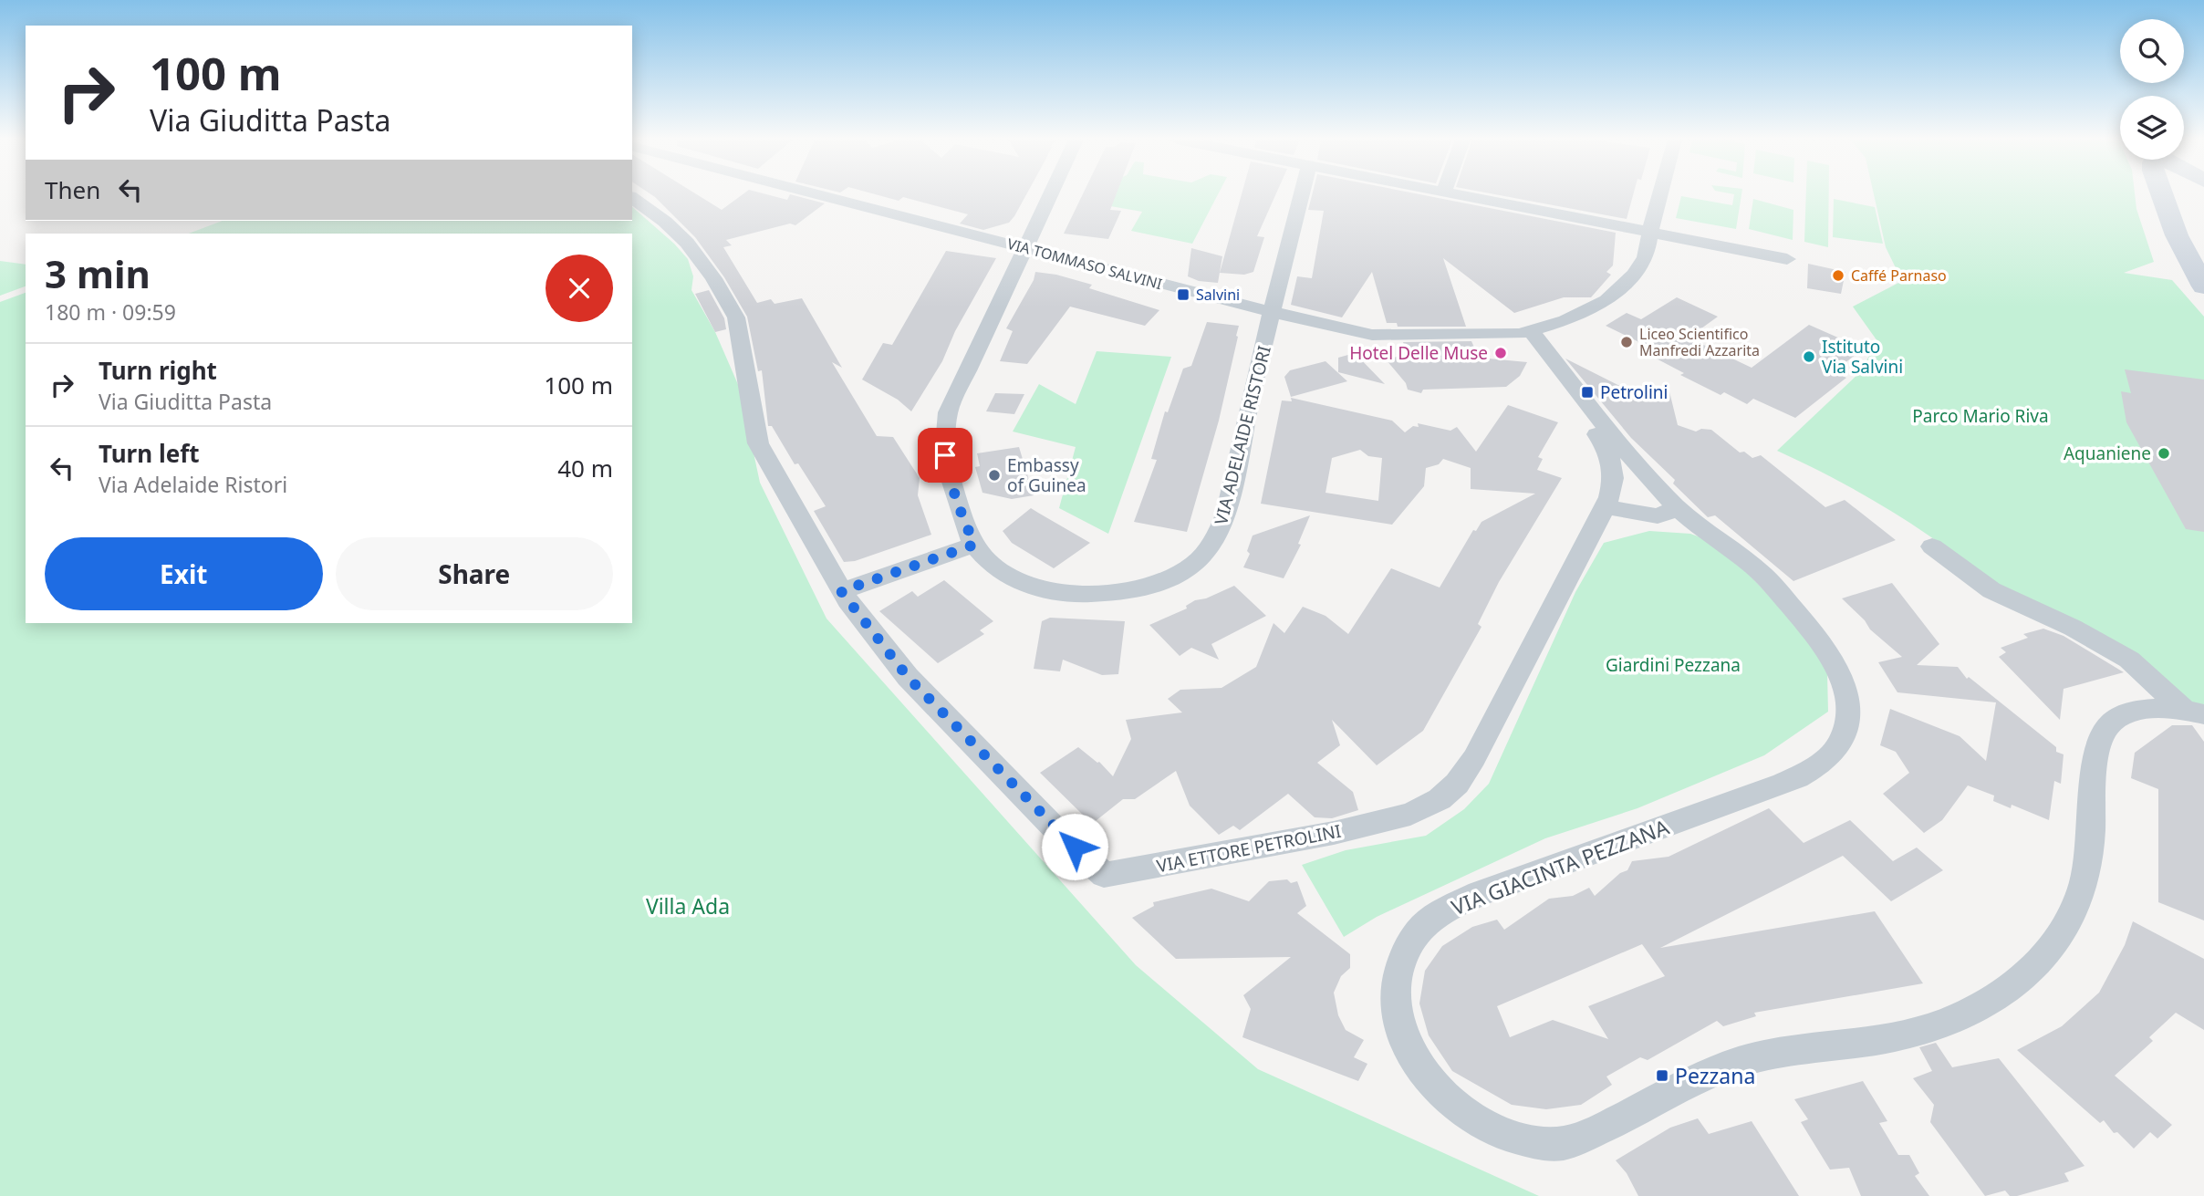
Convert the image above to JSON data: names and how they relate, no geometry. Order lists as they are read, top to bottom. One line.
{"streets":{"street":["VIA TOMMASO SALVINI","VIA ADELAIDE RISTORI","VIA ETTORE PETROLINI","VIA GIACINTA PEZZANA"]},"crossings":[["VIA TOMMASO SALVINI","VIA ADELAIDE RISTORI"]],"parks":["Parco Mario Riva","Giardini Pezzana","Villa Ada"],"places":{"other":["Caffé Parnaso","Liceo Scientifico Manfredi Azzarita","Hotel Delle Muse","Istituto Via Salvini","Aquaniene","Embassy of Guinea"],"transit":["Salvini","Petrolini","Pezzana"]},"page":{"turn":["100 m","Via Giuditta Pasta"],"then":"Then","heading":["3 min","180 m · 09:59"],"list":[{"name":"Turn right","note":"Via Giuditta Pasta","value":"100 m"},{"name":"Turn left","note":"Via Adelaide Ristori","value":"40 m"}],"buttons":["Exit","Share"]}}
